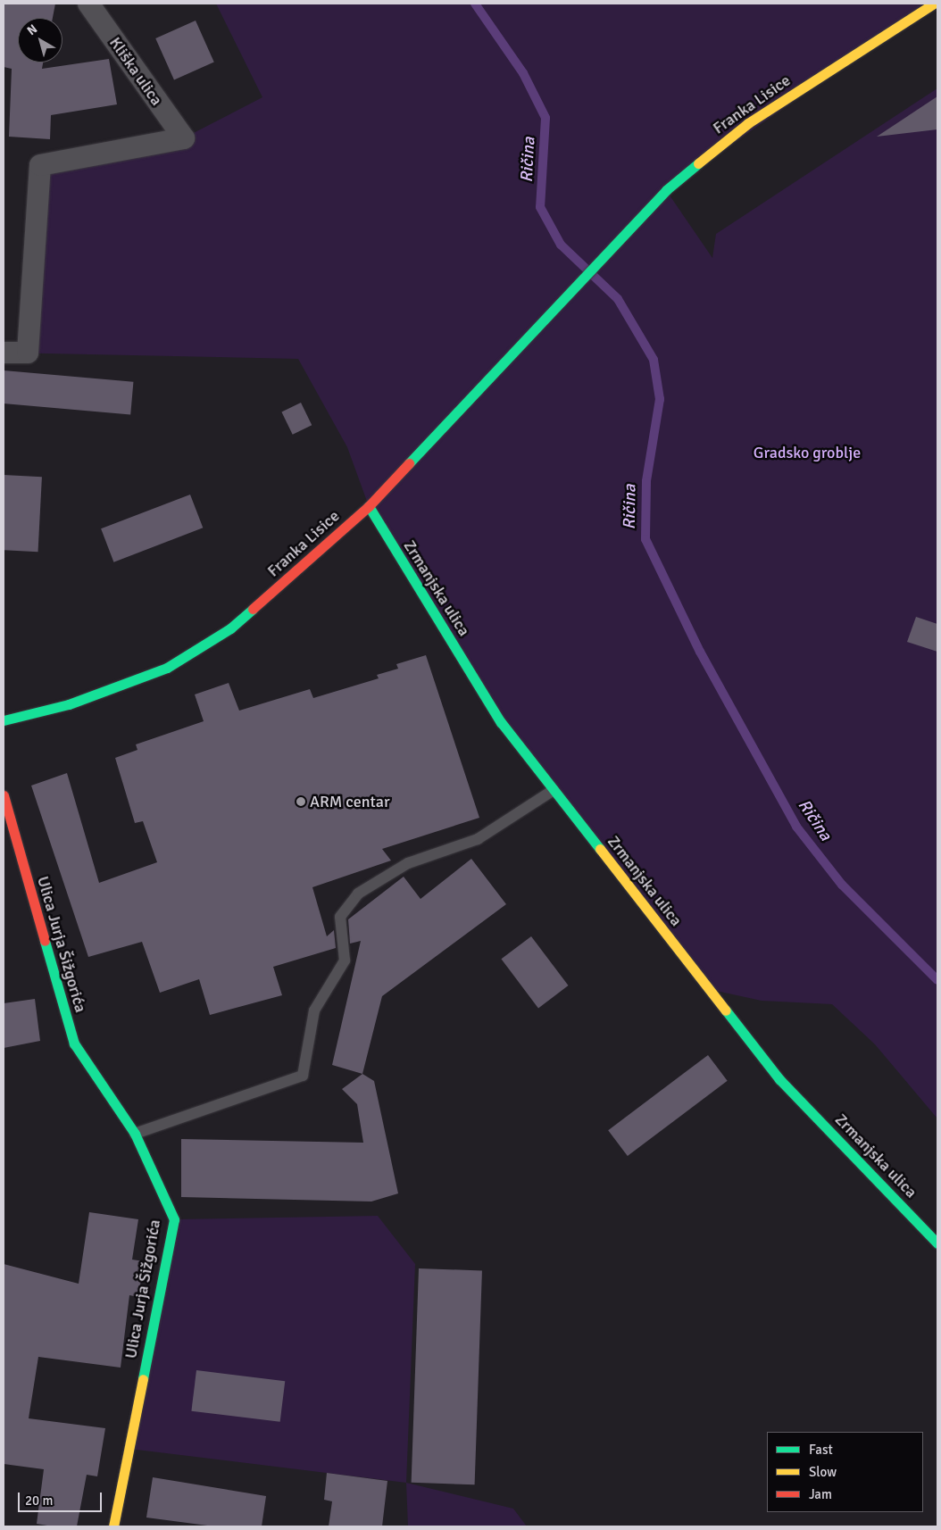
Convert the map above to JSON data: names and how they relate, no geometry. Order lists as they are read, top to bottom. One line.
{"streets":{"street":["Kliška ulica","Franka Lisice","Zrmanjska ulica","Ulica Jurja Šižgorića"]},"crossings":[["Franka Lisice","Zrmanjska ulica"]],"water":["Ričina"],"parks":["Gradsko groblje"],"places":["ARM centar"],"legend":["Fast","Slow","Jam"],"scale_bar":"20 m","north":"top left"}
